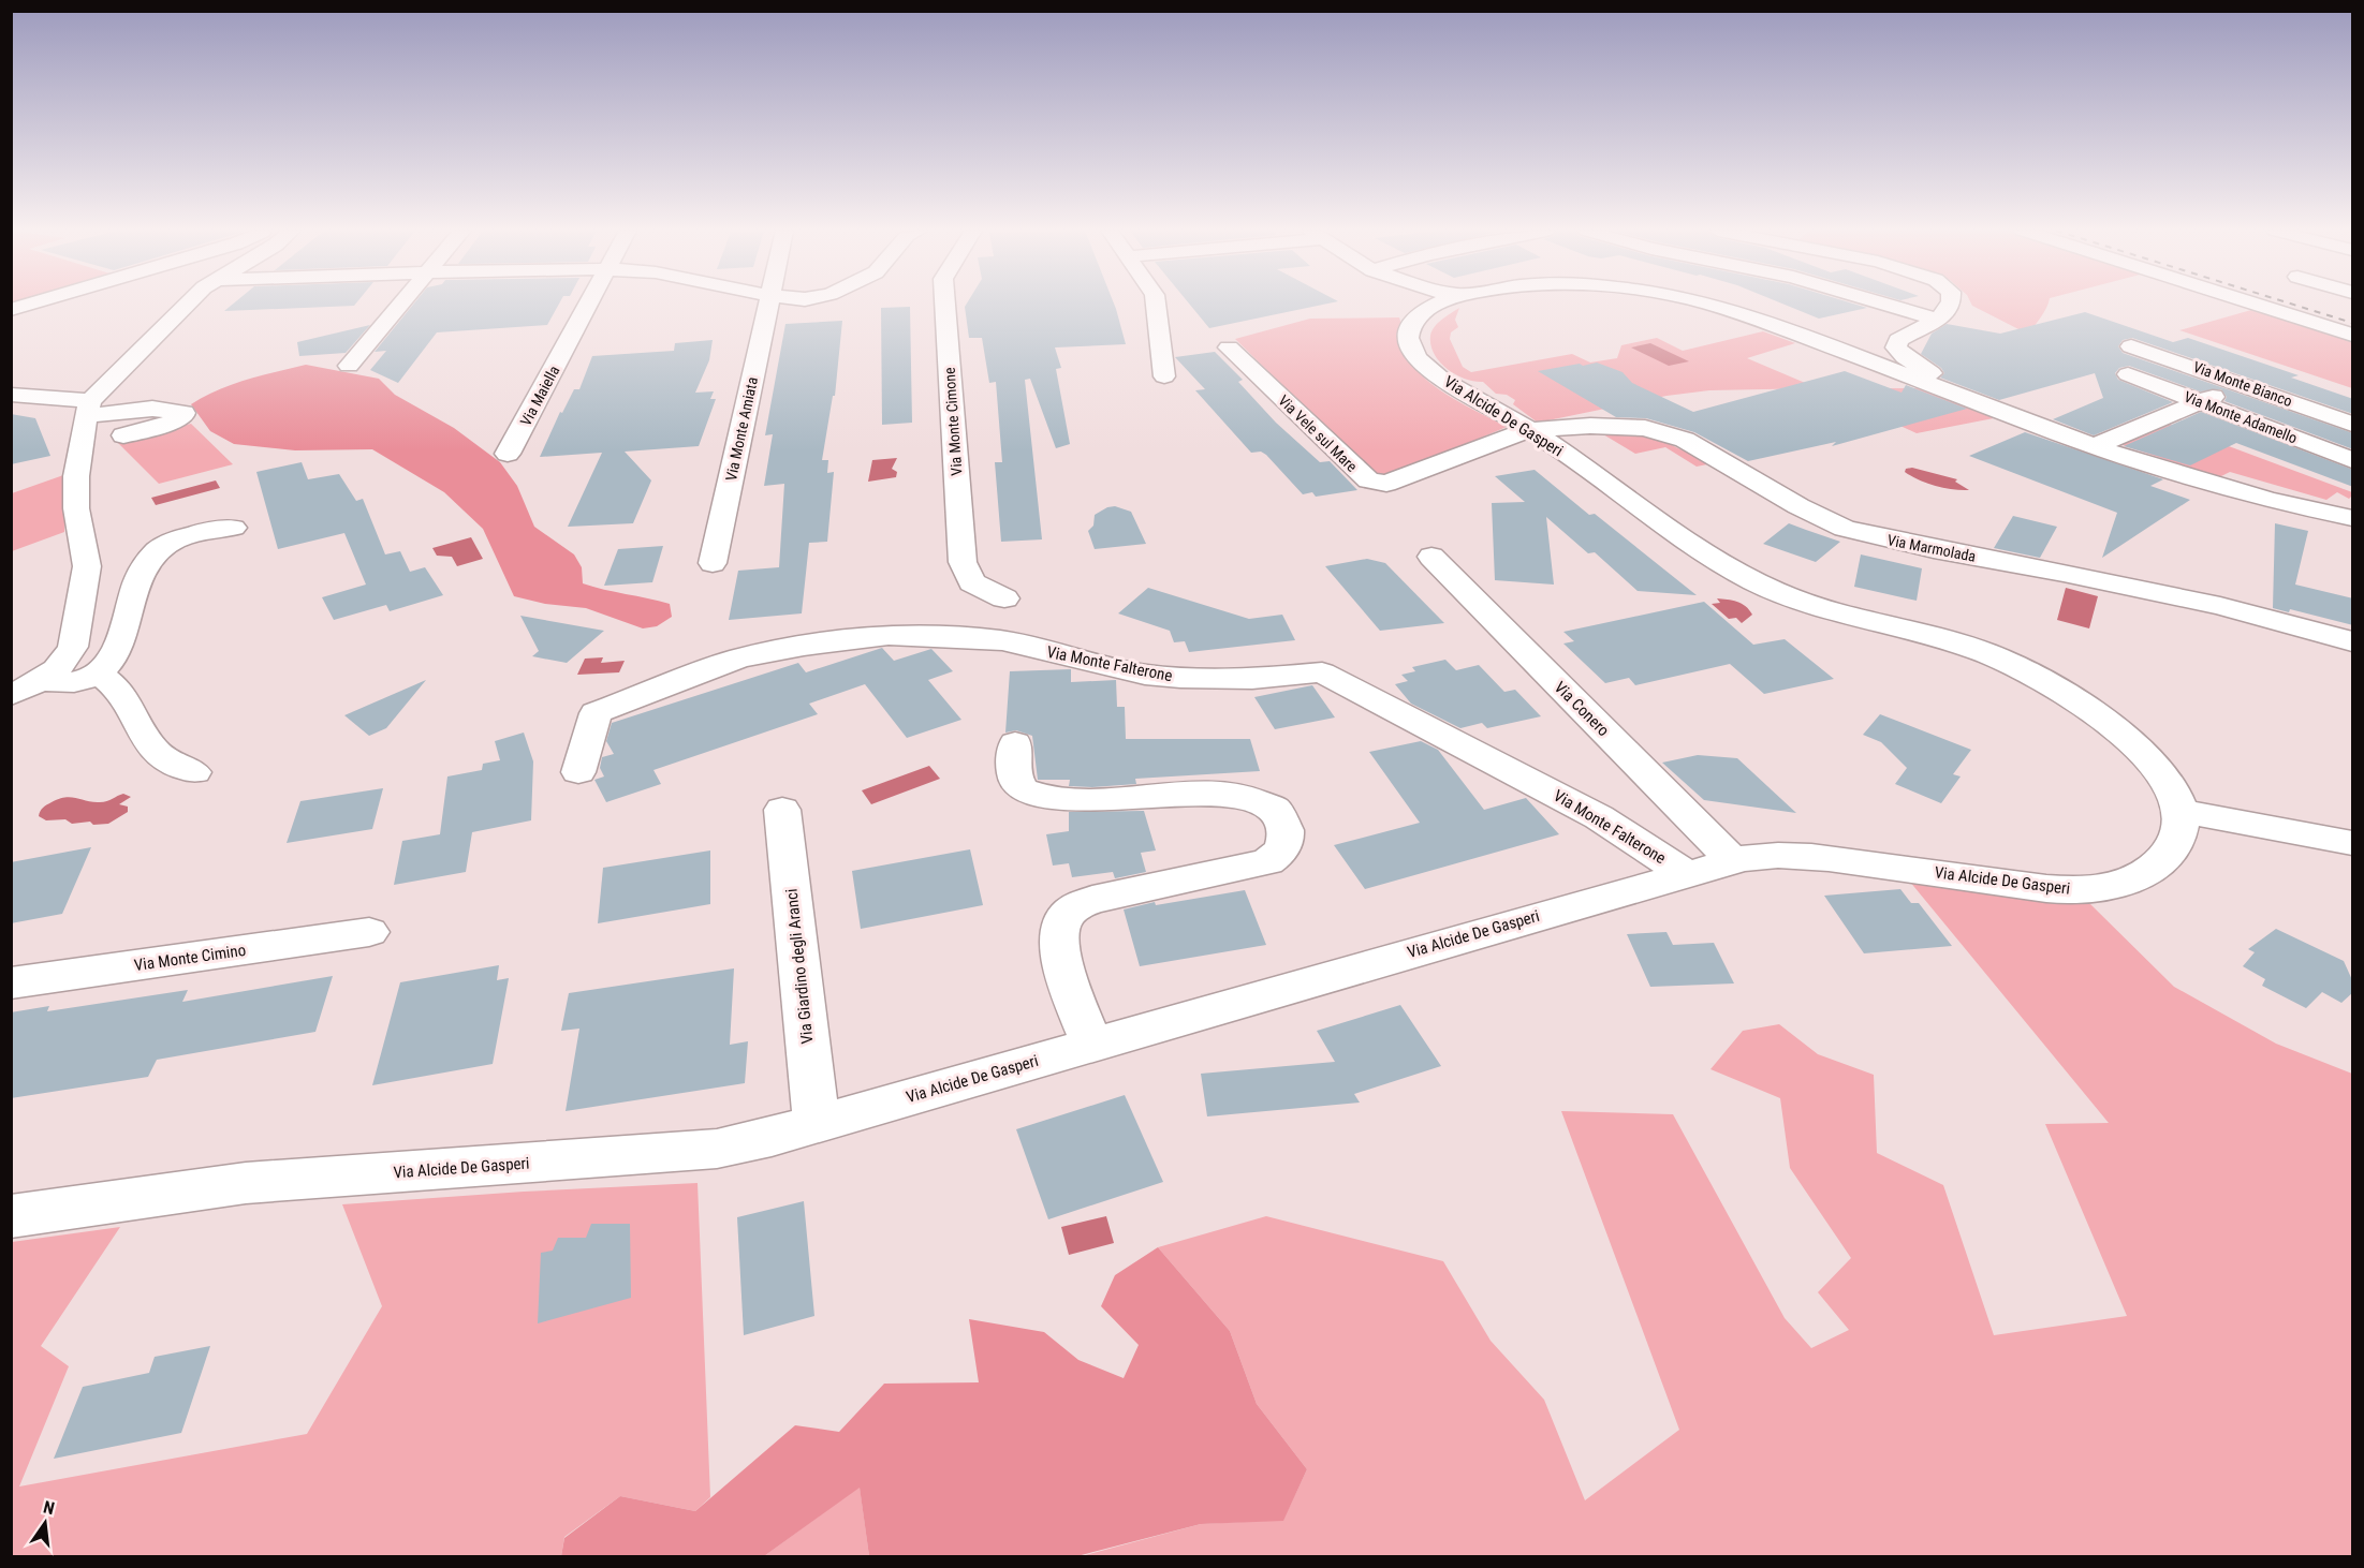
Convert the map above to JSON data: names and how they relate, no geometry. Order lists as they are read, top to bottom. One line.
{"streets":{"street":["Via Monte Bianco","Via Maiella","Via Alcide De Gasperi","Via Monte Adamello","Via Monte Cimone","Via Monte Amiata","Via Vele sul Mare","Via Marmolada","Via Monte Falterone","Via Conero","Via Monte Cimino","Via Giardino degli Aranci"]},"crossings":[["Via Alcide De Gasperi","Via Vele sul Mare"],["Via Alcide De Gasperi","Via Marmolada"],["Via Alcide De Gasperi","Via Monte Falterone"],["Via Alcide De Gasperi","Via Conero"],["Via Alcide De Gasperi","Via Giardino degli Aranci"],["Via Vele sul Mare","Via Marmolada"]],"north":"top"}
